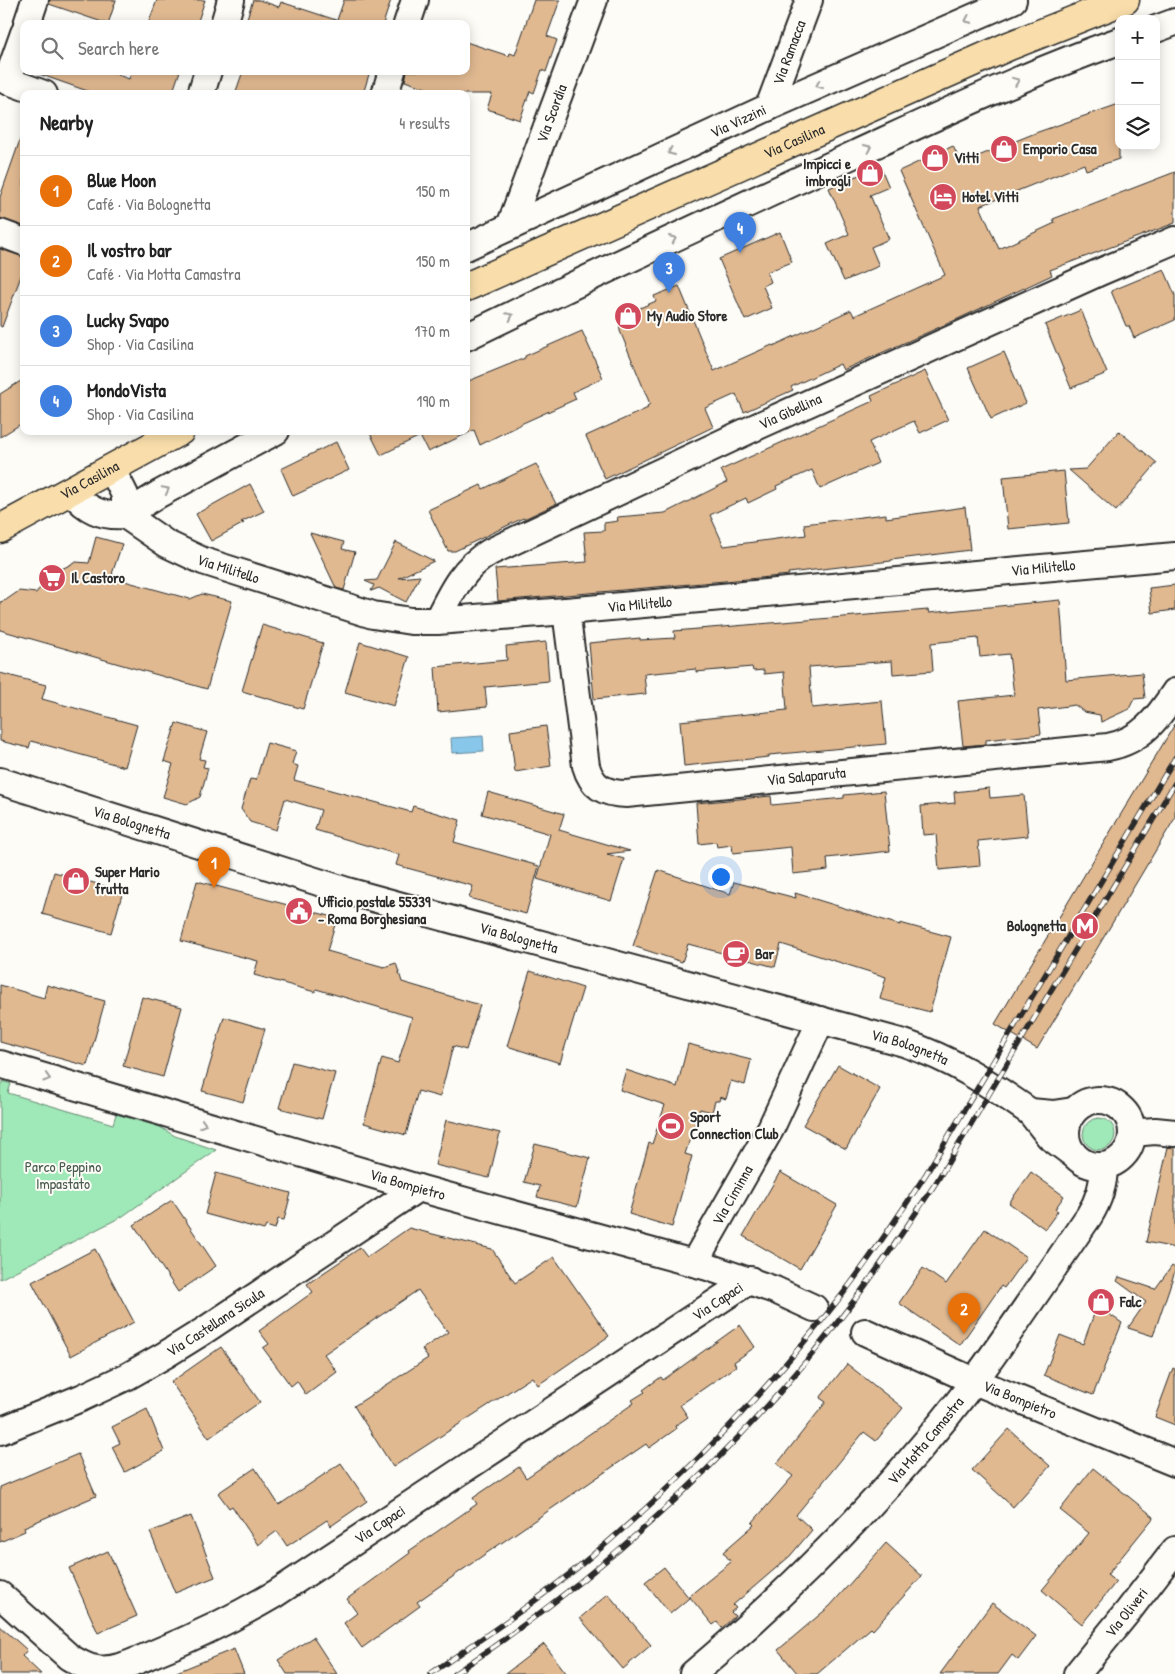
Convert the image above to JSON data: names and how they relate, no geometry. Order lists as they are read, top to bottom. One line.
{"streets":{"main road":["Via Casilina"],"street":["Via Ramacca","Via Scordia","Via Vizzini","Via Gibellina","Via Militello","Via Salaparuta","Via Bolognetta","Via Bompietro","Via Ciminna","Via Capaci","Via Castellana Sicula","Via Motta Camastra","Via Oliveri"]},"crossings":[["Via Ramacca","Via Vizzini"],["Via Scordia","Via Vizzini"],["Via Casilina","Via Militello"],["Via Gibellina","Via Militello"],["Via Militello","Via Salaparuta"],["Via Bolognetta","Via Ciminna"],["Via Bolognetta","Via Motta Camastra"],["Via Bompietro","Via Ciminna"],["Via Bompietro","Via Capaci"],["Via Bompietro","Via Castellana Sicula"],["Via Bompietro","Via Motta Camastra"]],"one_way":["Via Bompietro"],"parks":["Parco Peppino Impastato"],"places":{"shop":["Emporio Casa","Vitti","Impicci e imbrogli","My Audio Store","Super Mario frutta","Falc"],"hotel":["Hotel Vitti"],"supermarket":["Il Castoro"],"public building":["Ufficio postale 55339 – Roma Borghesiana"],"metro station":["Bolognetta"],"cafe":["Bar"],"sports":["Sport Connection Club"]},"page":{"map_buttons":["+","−"],"search":"Search here","heading":["Nearby","4 results"],"list":[{"mark":"1","name":"Blue Moon","note":"Café · Via Bolognetta","value":"150 m"},{"mark":"2","name":"Il vostro bar","note":"Café · Via Motta Camastra","value":"150 m"},{"mark":"3","name":"Lucky Svapo","note":"Shop · Via Casilina","value":"170 m"},{"mark":"4","name":"MondoVista","note":"Shop · Via Casilina","value":"190 m"}],"pins":["4","3","1","2"]}}
